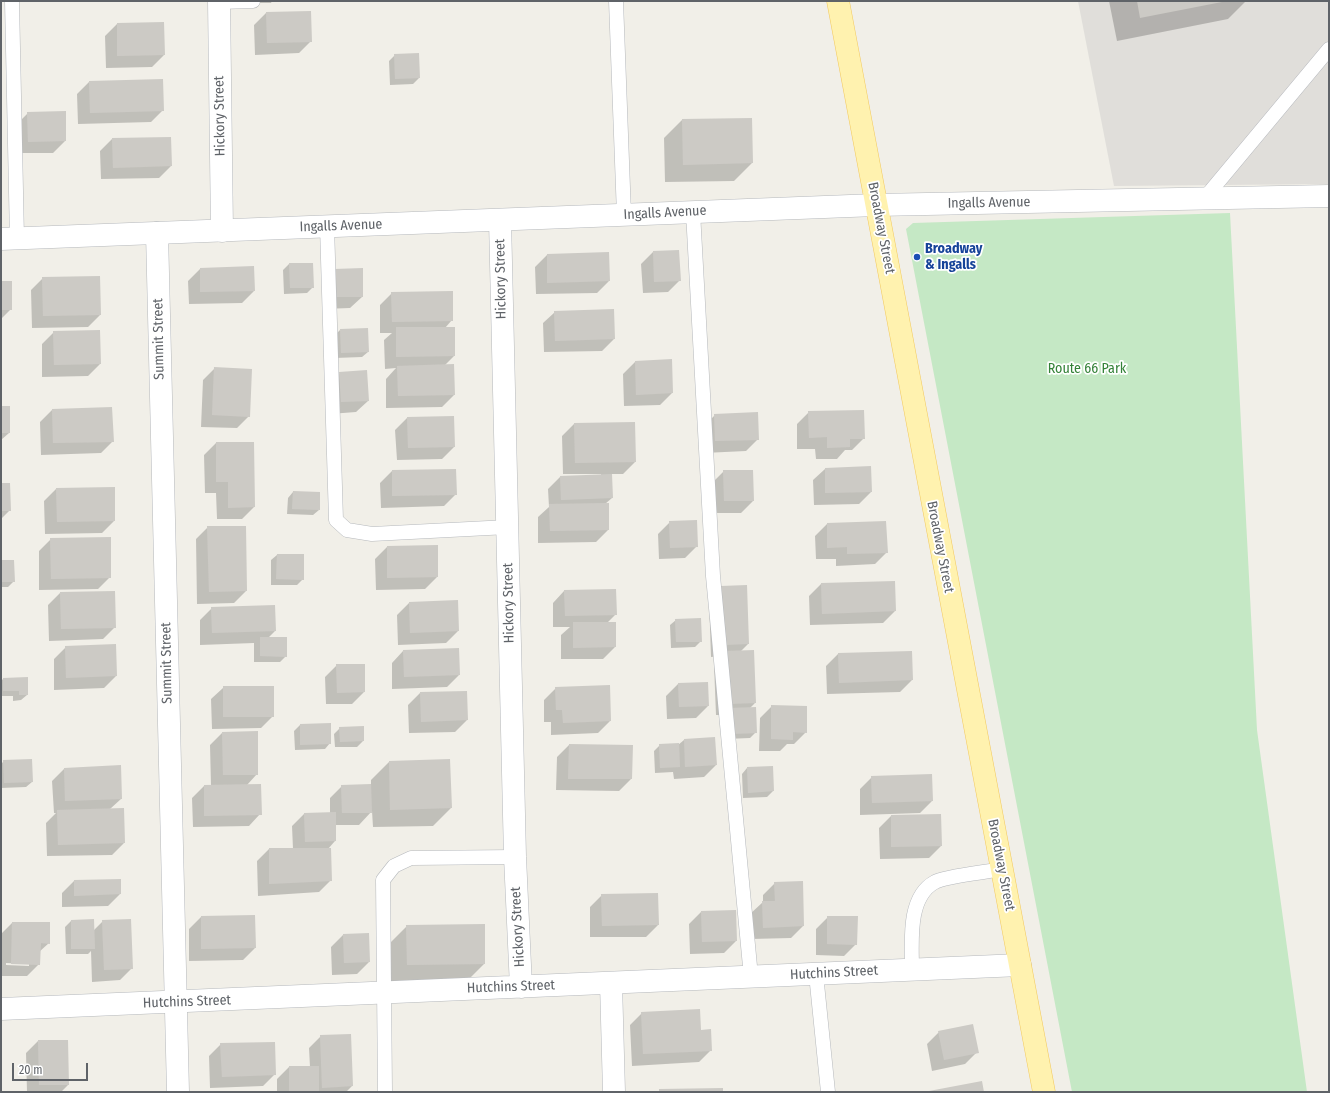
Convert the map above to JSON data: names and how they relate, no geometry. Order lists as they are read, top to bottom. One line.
{"streets":{"main road":["Broadway Street"],"street":["Hickory Street","Ingalls Avenue","Summit Street","Hutchins Street"]},"crossings":[["Hickory Street","Ingalls Avenue"],["Hickory Street","Hutchins Street"],["Ingalls Avenue","Broadway Street"],["Ingalls Avenue","Summit Street"],["Broadway Street","Hutchins Street"],["Summit Street","Hutchins Street"]],"parks":["Route 66 Park"],"places":["Broadway & Ingalls"],"scale_bar":"20 m"}
